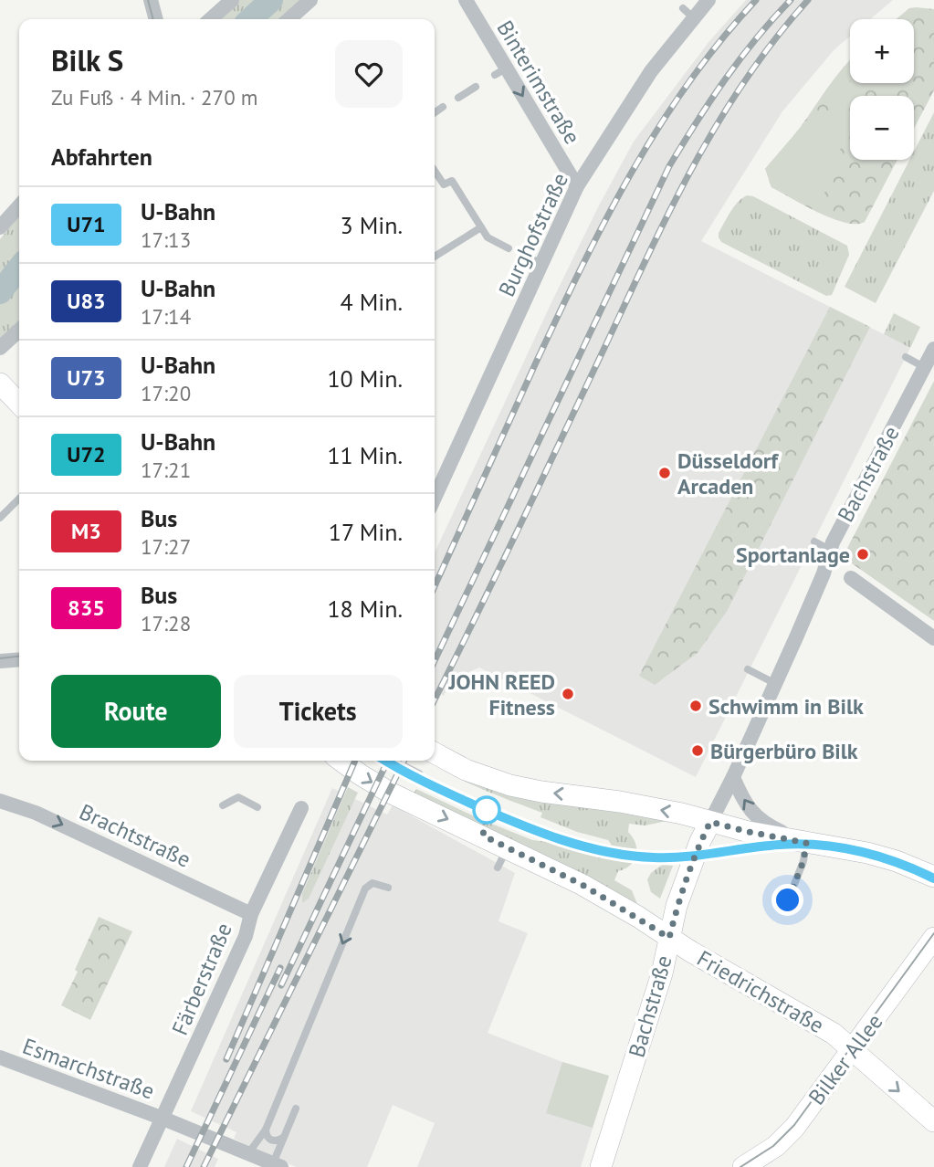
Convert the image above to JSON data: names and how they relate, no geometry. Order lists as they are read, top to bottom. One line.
{"streets":{"main road":["Bachstraße","Friedrichstraße","Bilker Allee"],"street":["Binterimstraße","Burghofstraße","Brachtstraße","Färberstraße","Esmarchstraße"]},"crossings":[["Binterimstraße","Burghofstraße"],["Bachstraße","Friedrichstraße"],["Brachtstraße","Färberstraße"],["Färberstraße","Esmarchstraße"],["Friedrichstraße","Bilker Allee"]],"one_way":["Binterimstraße","Brachtstraße"],"places":["Düsseldorf Arcaden","Sportanlage","JOHN REED Fitness","Schwimm in Bilk","Bürgerbüro Bilk"],"lines":["metro line U71"],"page":{"map_buttons":["+","−"],"heading":[["Bilk S","Zu Fuß · 4 Min. · 270 m"],"Abfahrten"],"list":[{"mark":"U71","name":"U-Bahn","note":"17:13","value":"3 Min."},{"mark":"U83","name":"U-Bahn","note":"17:14","value":"4 Min."},{"mark":"U73","name":"U-Bahn","note":"17:20","value":"10 Min."},{"mark":"U72","name":"U-Bahn","note":"17:21","value":"11 Min."},{"mark":"M3","name":"Bus","note":"17:27","value":"17 Min."},{"mark":"835","name":"Bus","note":"17:28","value":"18 Min."}],"buttons":["Route","Tickets"]}}
